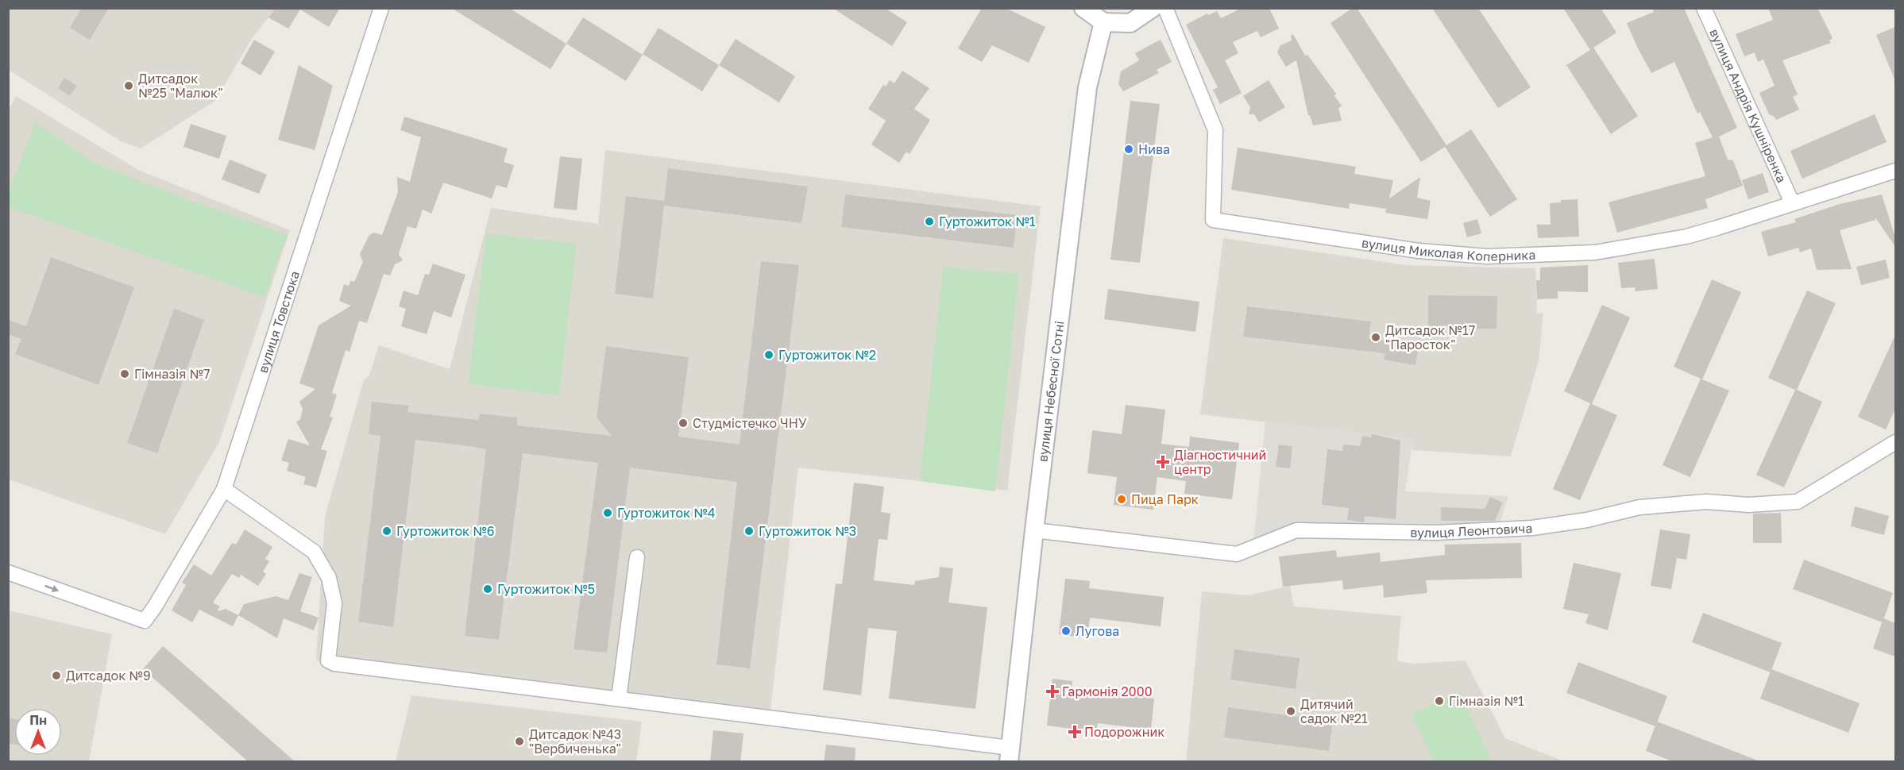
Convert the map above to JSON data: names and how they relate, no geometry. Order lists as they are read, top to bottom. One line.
{"streets":{"street":["вулиця Андрія Кушніренка","вулиця Миколая Коперника","вулиця Товстюка","вулиця Небесної Сотні","вулиця Леонтовича"]},"crossings":[["вулиця Андрія Кушніренка","вулиця Миколая Коперника"],["вулиця Небесної Сотні","вулиця Леонтовича"]],"places":{"other":["Дитсадок №25 \"Малюк\"","Нива","Гуртожиток №1","Дитсадок №17 \"Паросток\"","Гуртожиток №2","Гімназія №7","Студмістечко ЧНУ","Пица Парк","Гуртожиток №4","Гуртожиток №6","Гуртожиток №3","Гуртожиток №5","Лугова","Дитсадок №9","Гімназія №1","Дитячий садок №21","Дитсадок №43 \"Вербиченька\""],"health":["Діагностичний центр","Гармонія 2000","Подорожник"]},"north":"top"}
